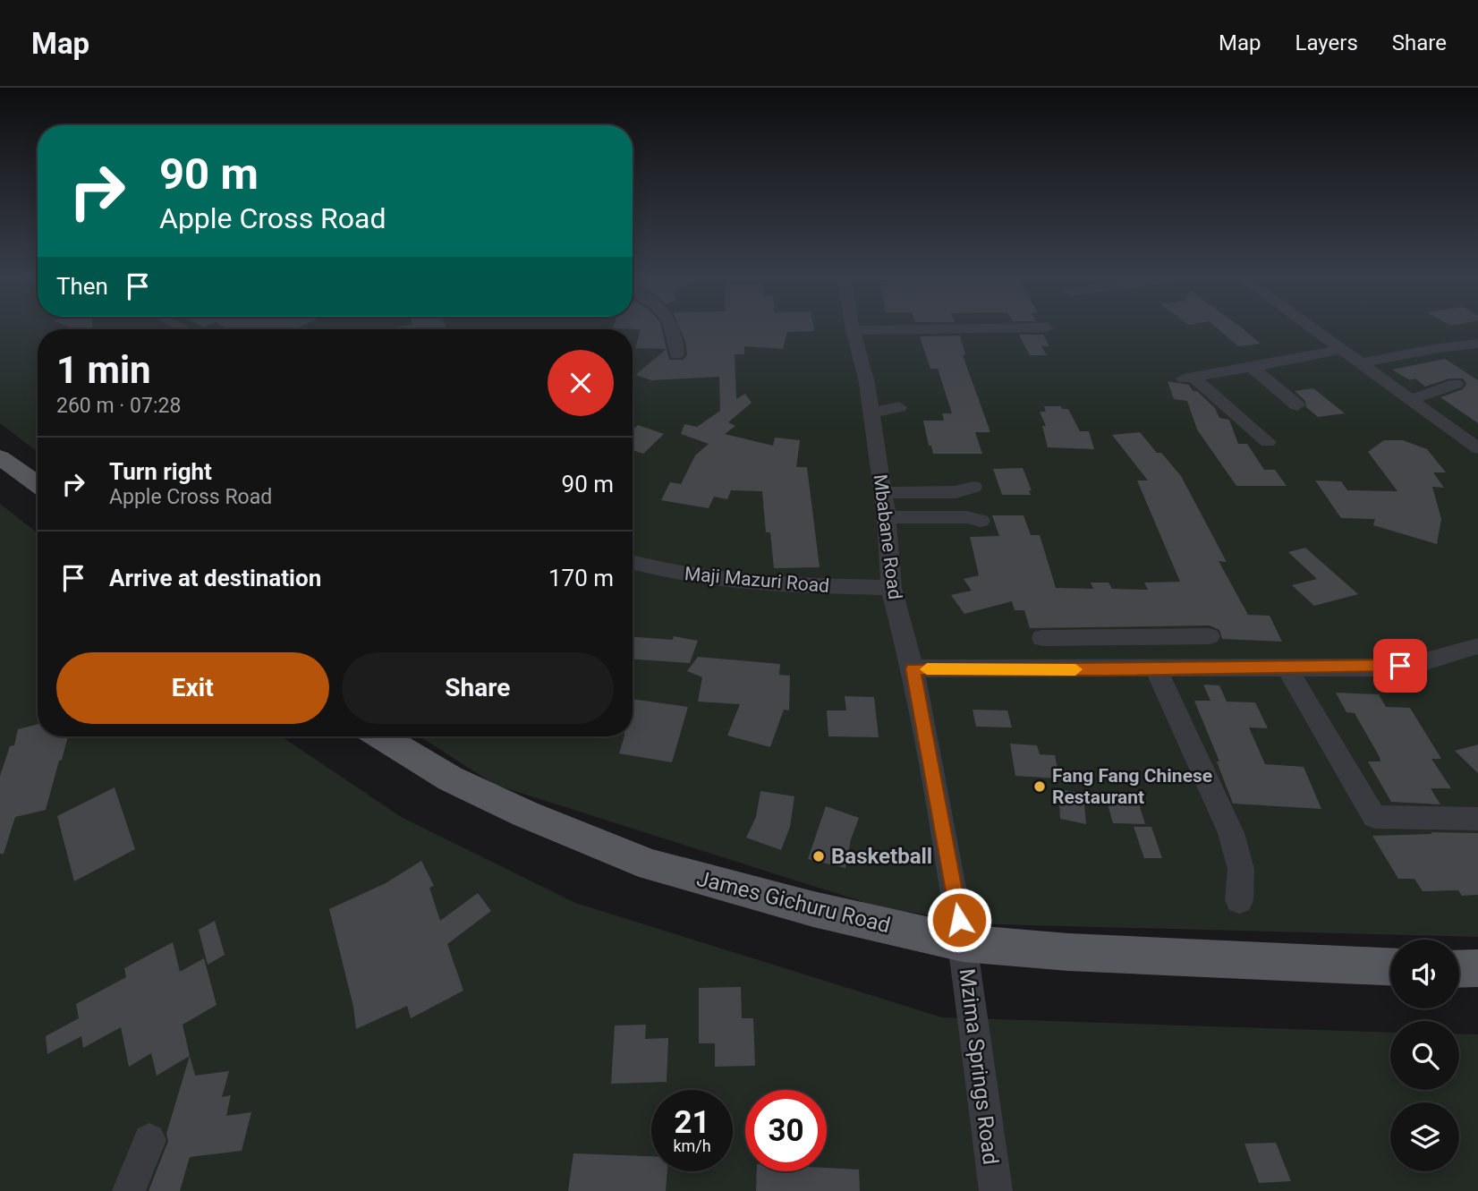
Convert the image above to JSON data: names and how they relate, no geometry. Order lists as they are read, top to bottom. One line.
{"streets":{"main road":["James Gichuru Road"],"street":["Mbabane Road","Maji Mazuri Road","Mzima Springs Road"]},"crossings":[["Mbabane Road","Maji Mazuri Road"],["Mbabane Road","James Gichuru Road"],["Mbabane Road","Mzima Springs Road"],["James Gichuru Road","Mzima Springs Road"]],"places":["Fang Fang Chinese Restaurant","Basketball"],"page":{"header":"Map","nav":["Map","Layers","Share"],"turn":["90 m","Apple Cross Road"],"then":"Then","heading":["1 min","260 m · 07:28"],"list":[{"name":"Turn right","note":"Apple Cross Road","value":"90 m"},{"name":"Arrive at destination","value":"170 m"}],"buttons":["Exit","Share"],"speed":"21 km/h","limit":"30"}}
